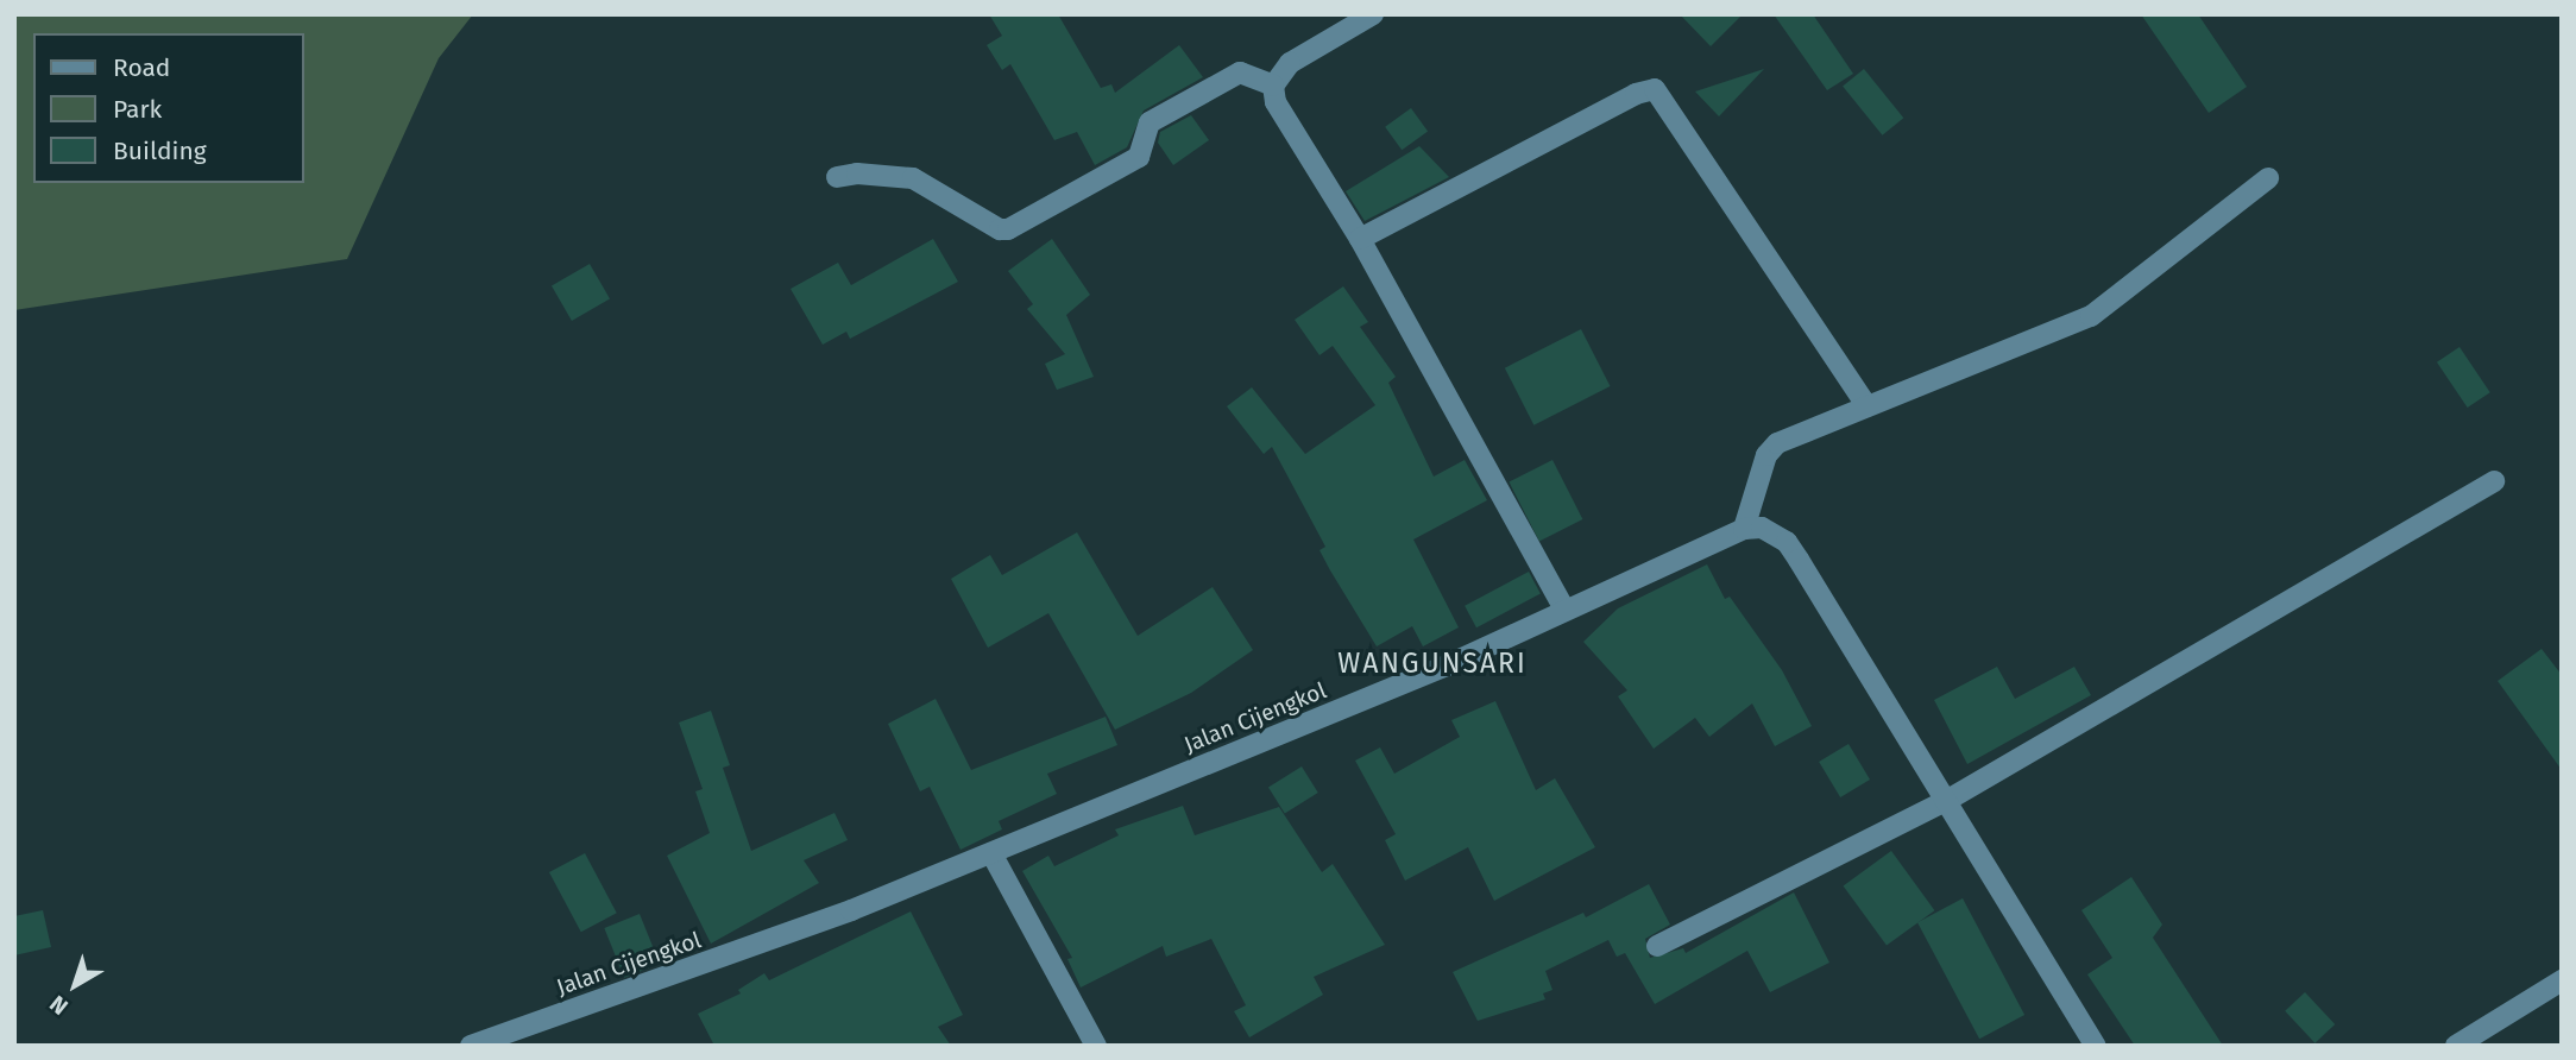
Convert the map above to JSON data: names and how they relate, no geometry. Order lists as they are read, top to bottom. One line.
{"streets":{"street":["Jalan Cijengkol"]},"districts":["WANGUNSARI"],"legend":["Road","Park","Building"],"north":"bottom left"}
